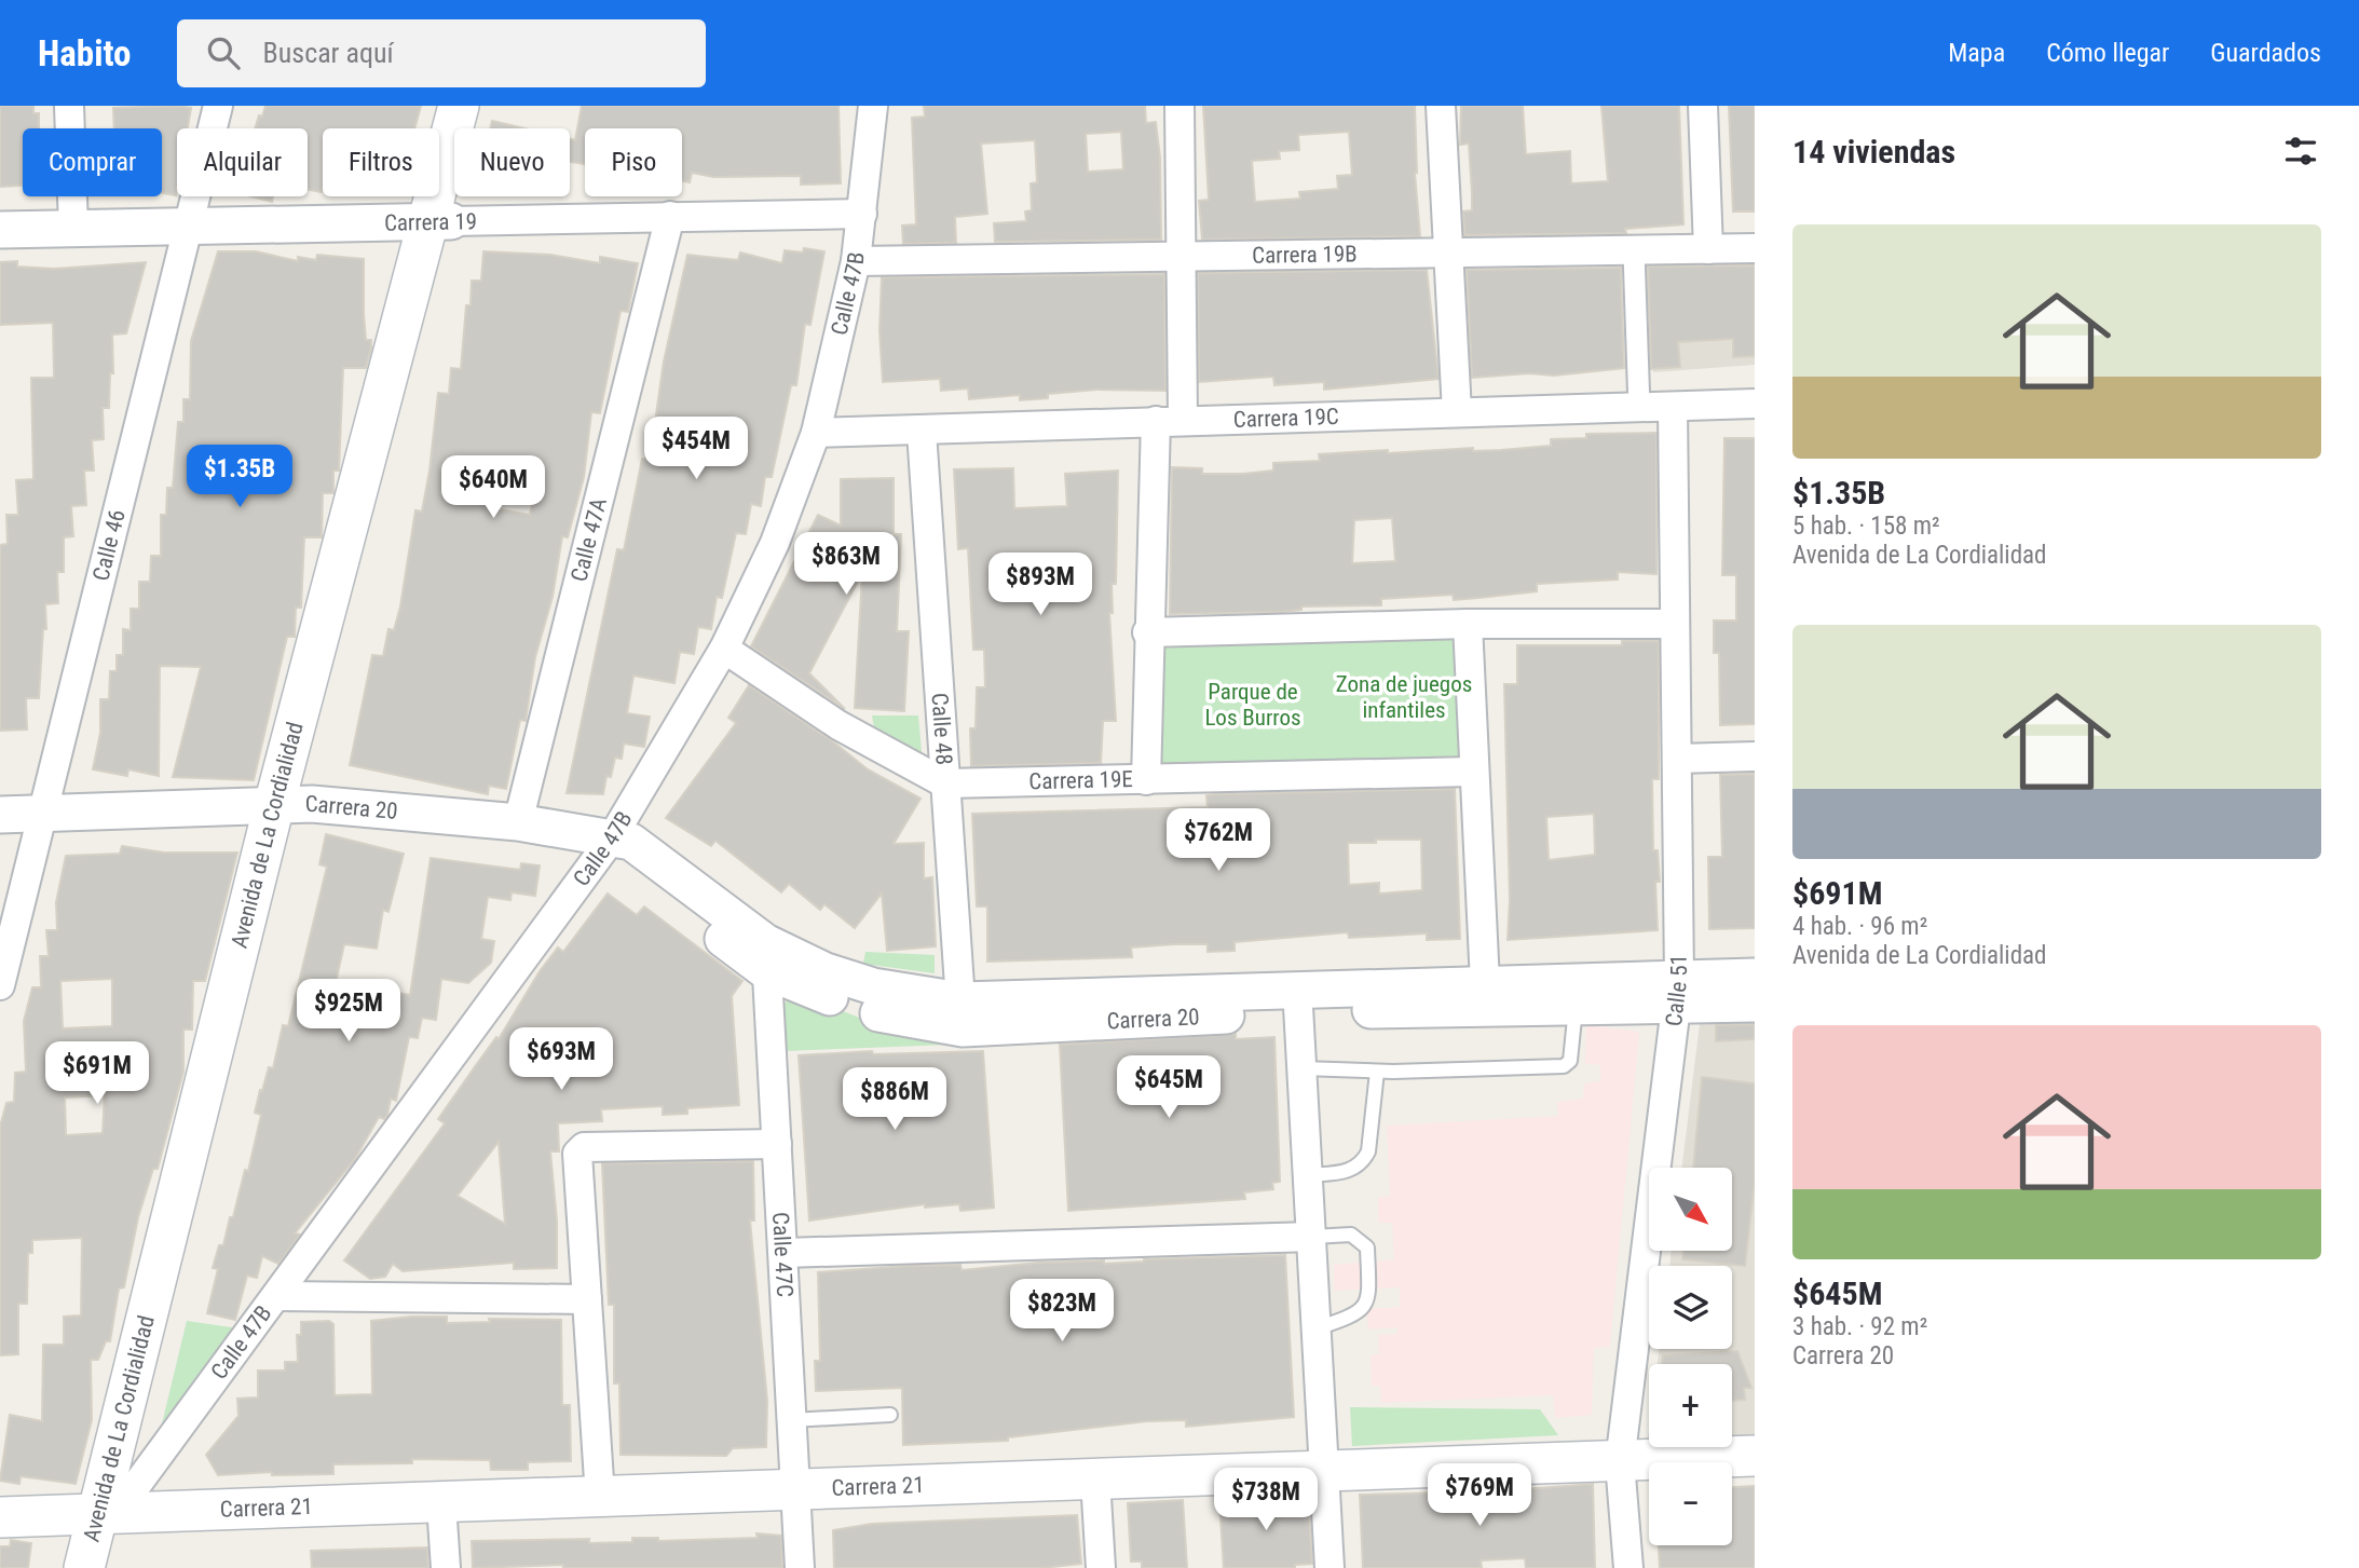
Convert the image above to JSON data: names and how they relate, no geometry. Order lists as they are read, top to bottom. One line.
{"streets":{"main road":["Avenida de La Cordialidad","Carrera 21"],"street":["Carrera 19","Carrera 19B","Calle 47B","Carrera 19C","Calle 47A","Calle 46","Calle 48","Carrera 19E","Carrera 20","Calle 51","Calle 47C"]},"crossings":[["Carrera 19","Calle 47B"],["Carrera 19","Calle 47A"],["Carrera 19","Calle 46"],["Carrera 19","Avenida de La Cordialidad"],["Carrera 19B","Calle 47B"],["Calle 47B","Carrera 19C"],["Calle 47B","Carrera 19E"],["Calle 47B","Carrera 20"],["Calle 47B","Avenida de La Cordialidad"],["Calle 47B","Carrera 21"],["Carrera 19C","Calle 48"],["Carrera 19C","Calle 51"],["Calle 47A","Carrera 20"],["Calle 46","Carrera 20"],["Calle 48","Carrera 19E"],["Calle 48","Carrera 20"],["Carrera 20","Avenida de La Cordialidad"],["Carrera 20","Calle 51"],["Carrera 20","Calle 47C"],["Avenida de La Cordialidad","Carrera 21"],["Calle 51","Carrera 21"],["Calle 47C","Carrera 21"]],"parks":["Zona de juegos infantiles","Parque de Los Burros"],"north":"bottom right","page":{"header":"Habito","search":"Buscar aquí","nav":["Mapa","Cómo llegar","Guardados"],"heading":"14 viviendas","chip":["Comprar","Alquilar","Filtros","Nuevo","Piso"],"list":[{"name":"$1.35B","note":"5 hab. · 158 m² · Avenida de La Cordialidad"},{"name":"$691M","note":"4 hab. · 96 m² · Avenida de La Cordialidad"},{"name":"$645M","note":"3 hab. · 92 m² · Carrera 20"}],"price":["$454M","$1.35B","$640M","$863M","$893M","$762M","$925M","$693M","$691M","$645M","$886M","$823M","$769M","$738M"],"map_buttons":["+","−"]}}
